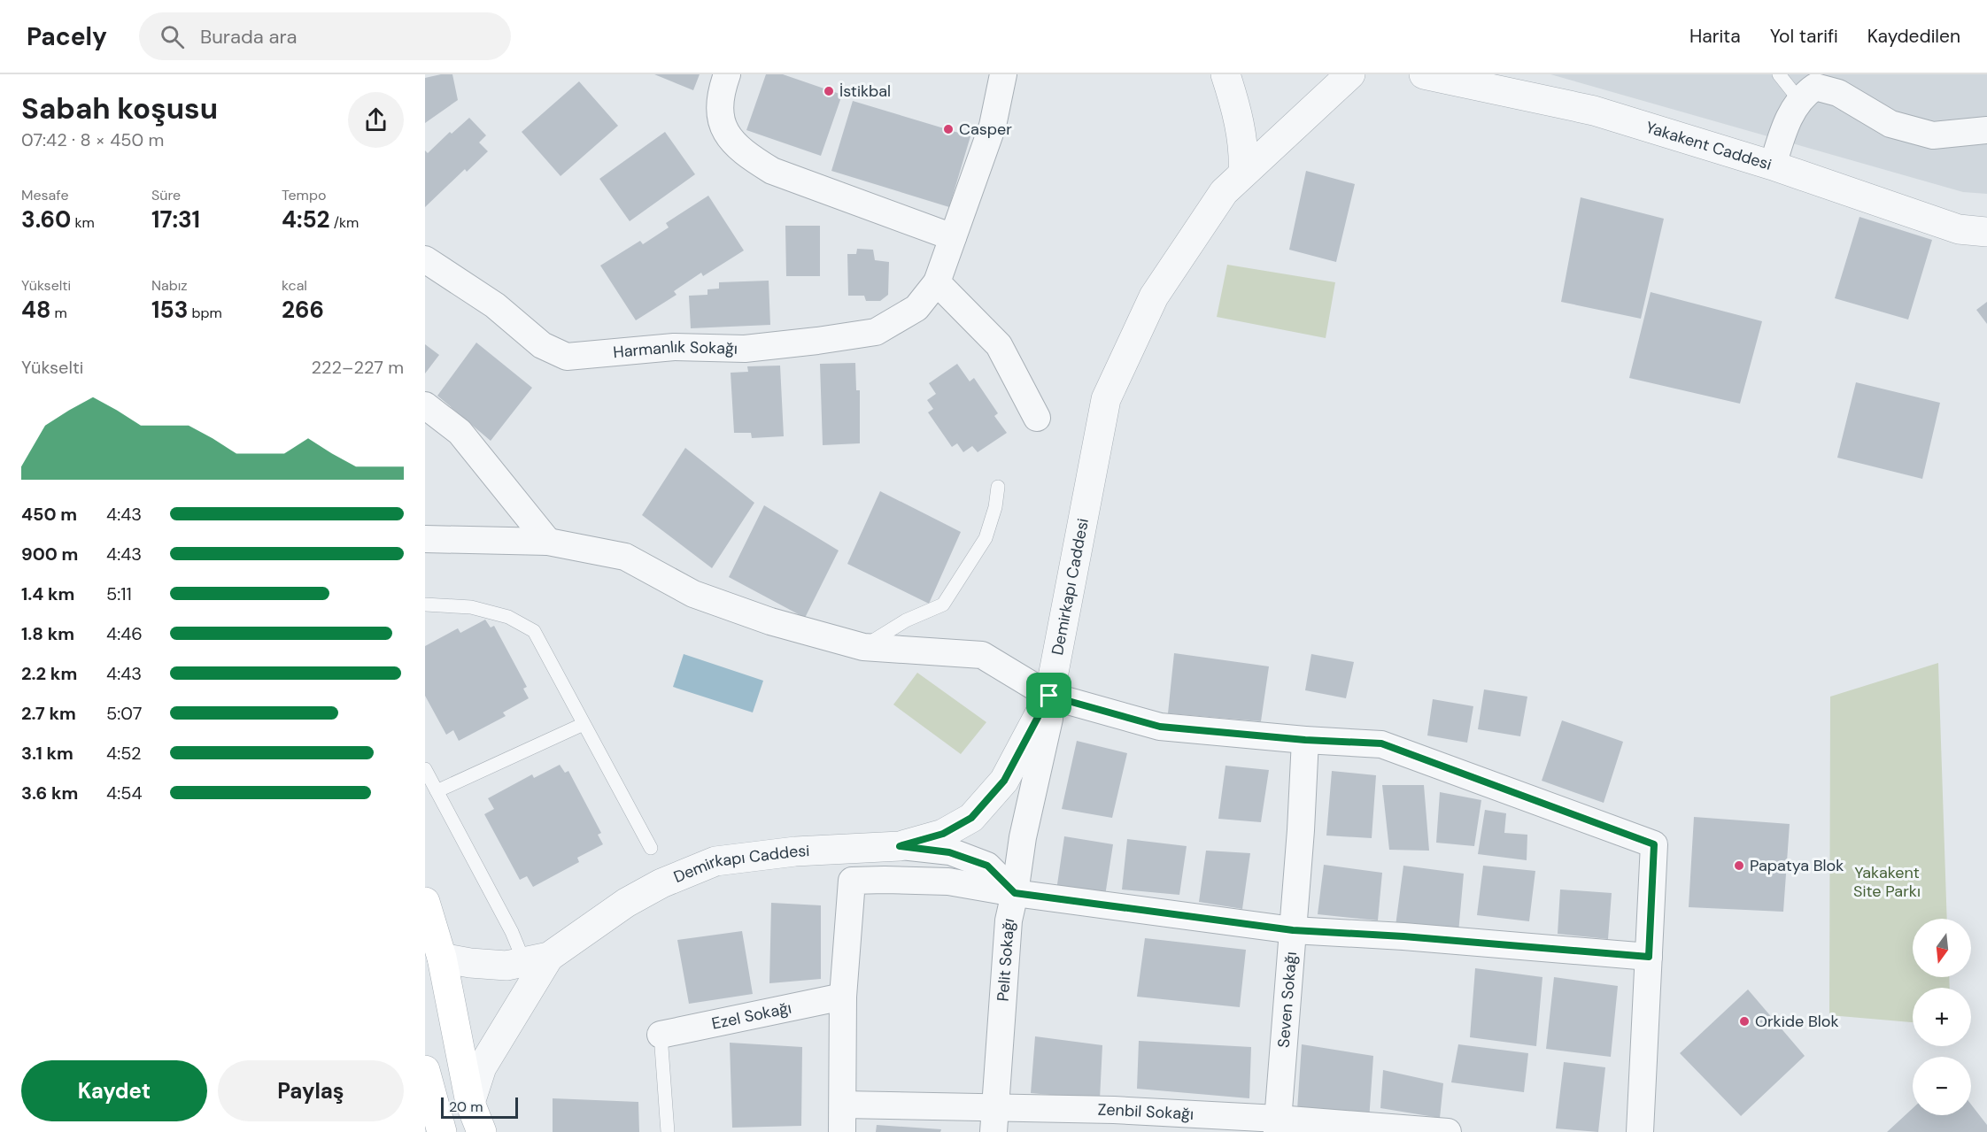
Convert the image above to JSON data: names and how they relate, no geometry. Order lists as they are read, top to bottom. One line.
{"streets":{"street":["Yakakent Caddesi","Harmanlık Sokağı","Demirkapı Caddesi","Pelit Sokağı","Seven Sokağı","Ezel Sokağı","Zenbil Sokağı"]},"crossings":[["Demirkapı Caddesi","Pelit Sokağı"],["Pelit Sokağı","Zenbil Sokağı"],["Seven Sokağı","Zenbil Sokağı"]],"parks":["Yakakent Site Parkı"],"places":["İstikbal","Casper","Papatya Blok","Orkide Blok"],"scale_bar":"20 m","north":"bottom","page":{"header":"Pacely","search":"Burada ara","nav":["Harita","Yol tarifi","Kaydedilen"],"heading":["Sabah koşusu","07:42 · 8 × 450 m"],"stats":[["Mesafe","3.60 km"],["Süre","17:31"],["Tempo","4:52 /km"],["Yükselti","48 m"],["Nabız","153 bpm"],["kcal","266"]],"chart":["Yükselti","222–227 m"],"list":[{"name":"450 m","note":"4:43"},{"name":"900 m","note":"4:43"},{"name":"1.4 km","note":"5:11"},{"name":"1.8 km","note":"4:46"},{"name":"2.2 km","note":"4:43"},{"name":"2.7 km","note":"5:07"},{"name":"3.1 km","note":"4:52"},{"name":"3.6 km","note":"4:54"}],"map_buttons":["+","−"],"buttons":["Kaydet","Paylaş"],"scale":"20 m"}}
